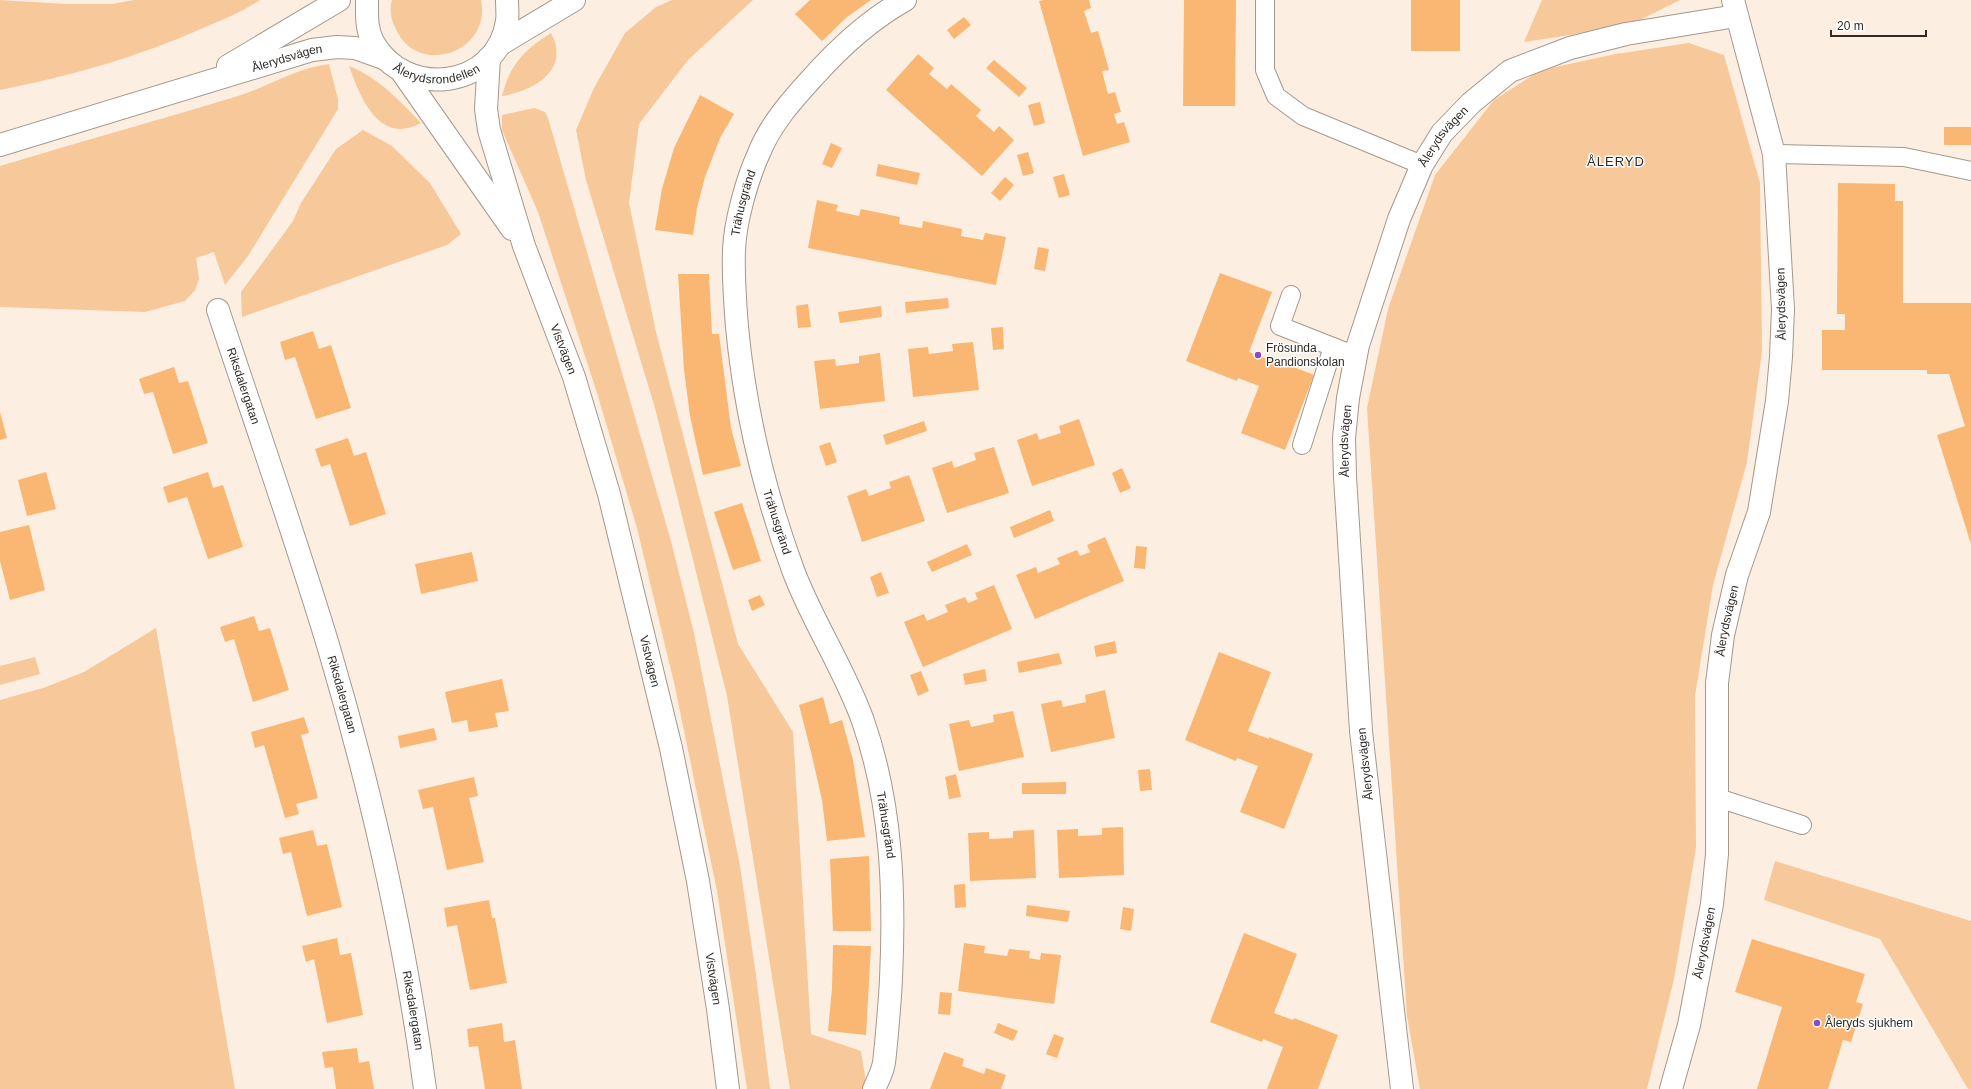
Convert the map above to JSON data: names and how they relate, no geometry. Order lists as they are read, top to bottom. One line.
{"streets":{"street":["Ålerydsvägen","Ålerydsrondellen","Trähusgränd","Vistvägen","Riksdalergatan"]},"crossings":[["Ålerydsvägen","Ålerydsrondellen"],["Ålerydsvägen","Vistvägen"],["Ålerydsrondellen","Vistvägen"]],"districts":["ÅLERYD"],"places":["Frösunda Pandionskolan","Åleryds sjukhem"],"scale_bar":"20 m"}
